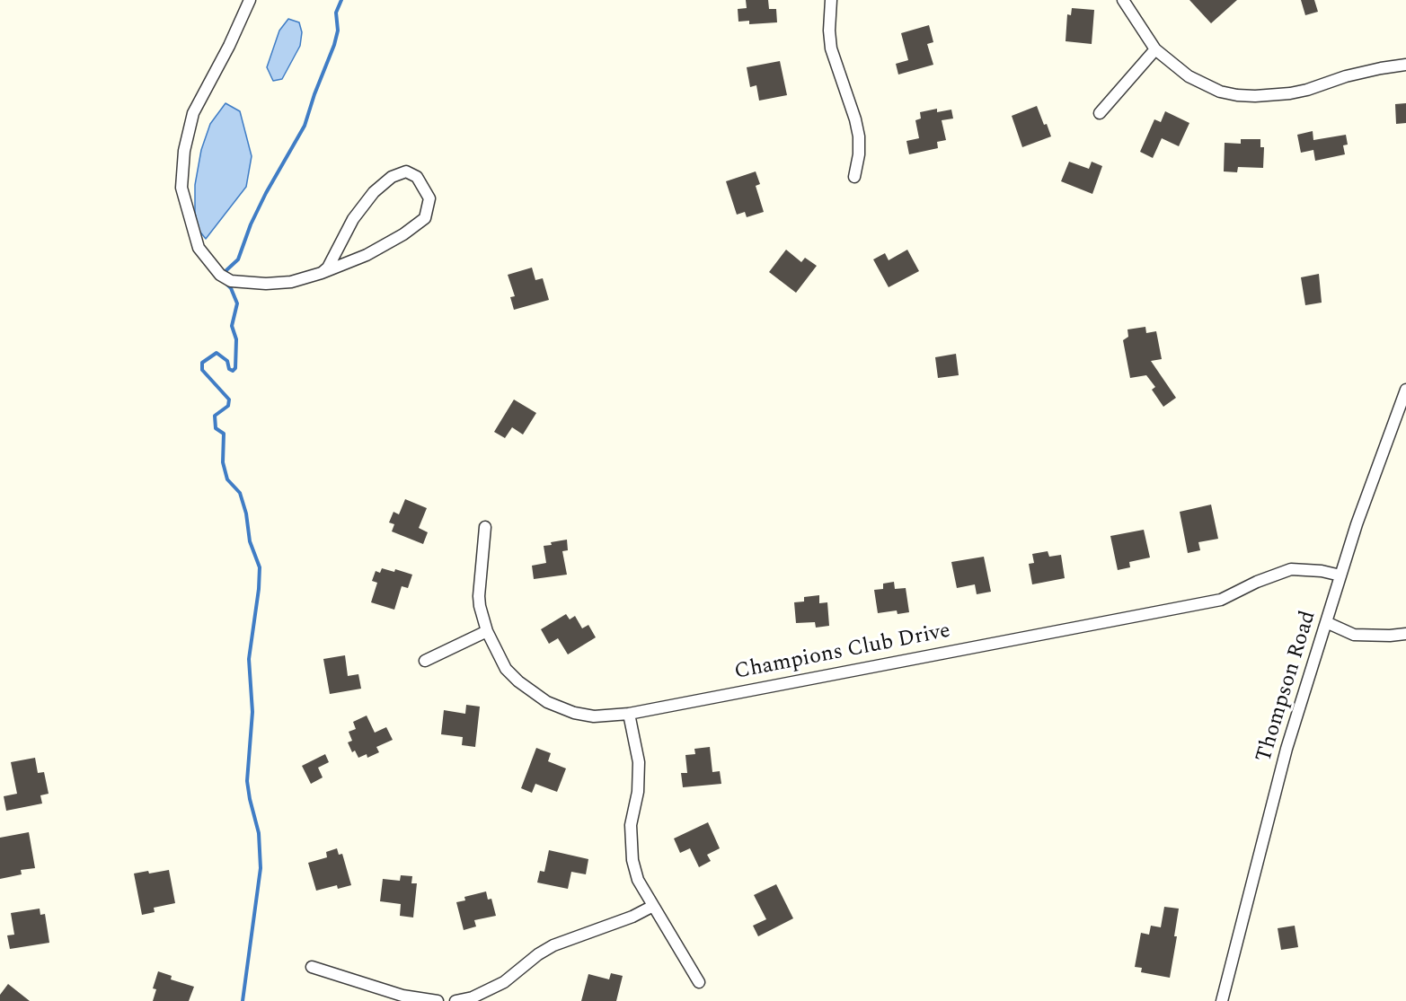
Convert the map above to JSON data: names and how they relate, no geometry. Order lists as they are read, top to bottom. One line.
{"streets":{"street":["Champions Club Drive","Thompson Road"]},"crossings":[["Champions Club Drive","Thompson Road"]]}
